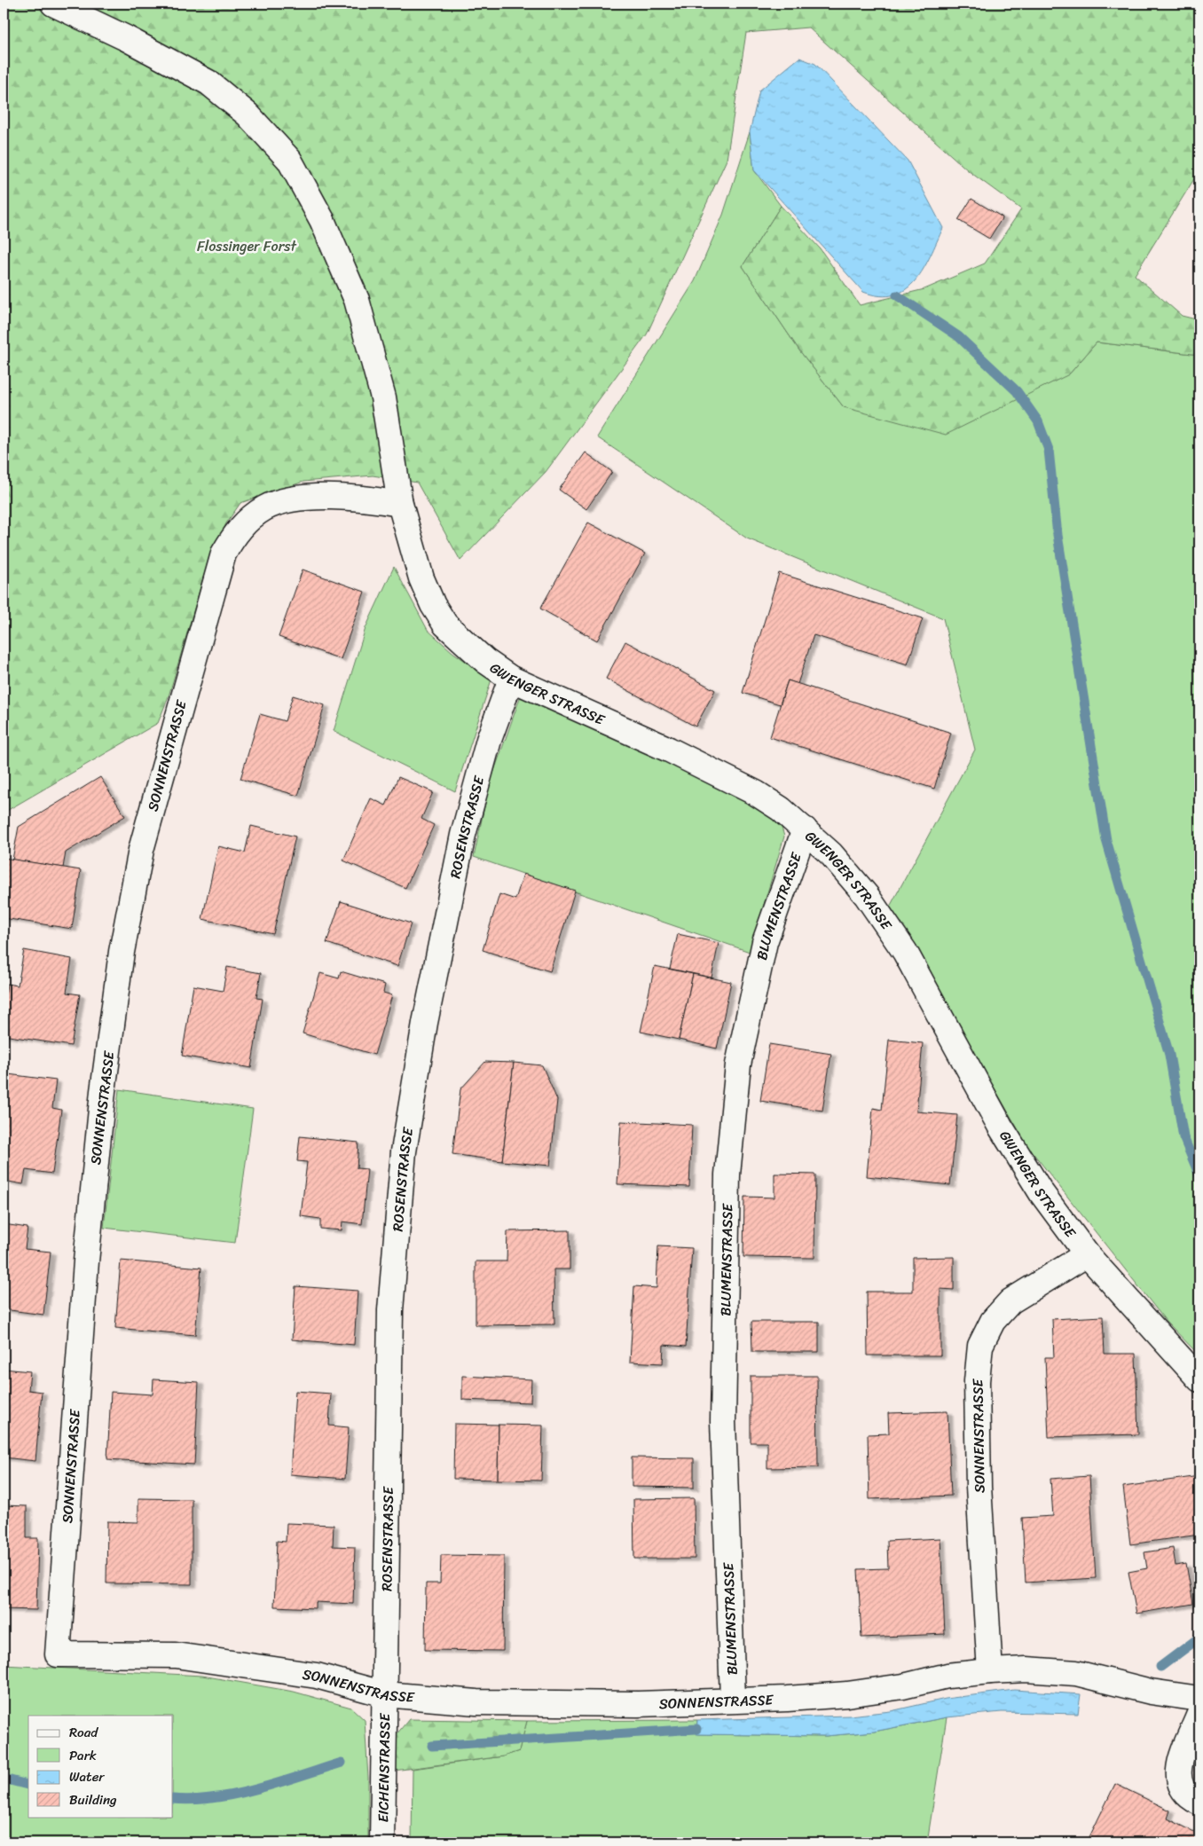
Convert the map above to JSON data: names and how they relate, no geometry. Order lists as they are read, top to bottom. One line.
{"streets":{"street":["GWENGER STRASSE","SONNENSTRASSE","ROSENSTRASSE","BLUMENSTRASSE","EICHENSTRASSE"]},"crossings":[["GWENGER STRASSE","SONNENSTRASSE"],["GWENGER STRASSE","ROSENSTRASSE"],["GWENGER STRASSE","BLUMENSTRASSE"],["SONNENSTRASSE","ROSENSTRASSE"],["SONNENSTRASSE","BLUMENSTRASSE"],["SONNENSTRASSE","EICHENSTRASSE"],["ROSENSTRASSE","EICHENSTRASSE"]],"parks":["Flossinger Forst"],"legend":["Road","Park","Water","Building"]}
